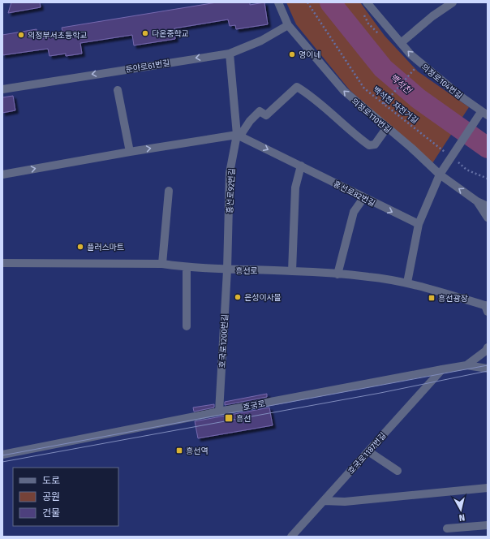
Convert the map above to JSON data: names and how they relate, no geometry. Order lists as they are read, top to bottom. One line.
{"streets":{"street":["둔야로61번길","의정로104번길","의정로110번길","흥선로92번길","흥선로82번길","흥선로","호국로1200번길","호국로","호국로1187번길"],"path":["백석천 자전거길"]},"crossings":[["둔야로61번길","의정로110번길"],["둔야로61번길","흥선로92번길"],["흥선로92번길","흥선로82번길"],["흥선로92번길","흥선로"],["흥선로92번길","호국로1200번길"],["흥선로","호국로1200번길"],["호국로1200번길","호국로"],["호국로","호국로1187번길"]],"one_way":["둔야로61번길","의정로104번길","의정로110번길","흥선로82번길"],"water":["백석천"],"places":{"other":["다온중학교","의정부서초등학교","영이네","플러스마트","은성이사몰"],"transit":["흥선광장","흥선","흥선역"]},"legend":["도로","공원","건물"],"north":"bottom"}
